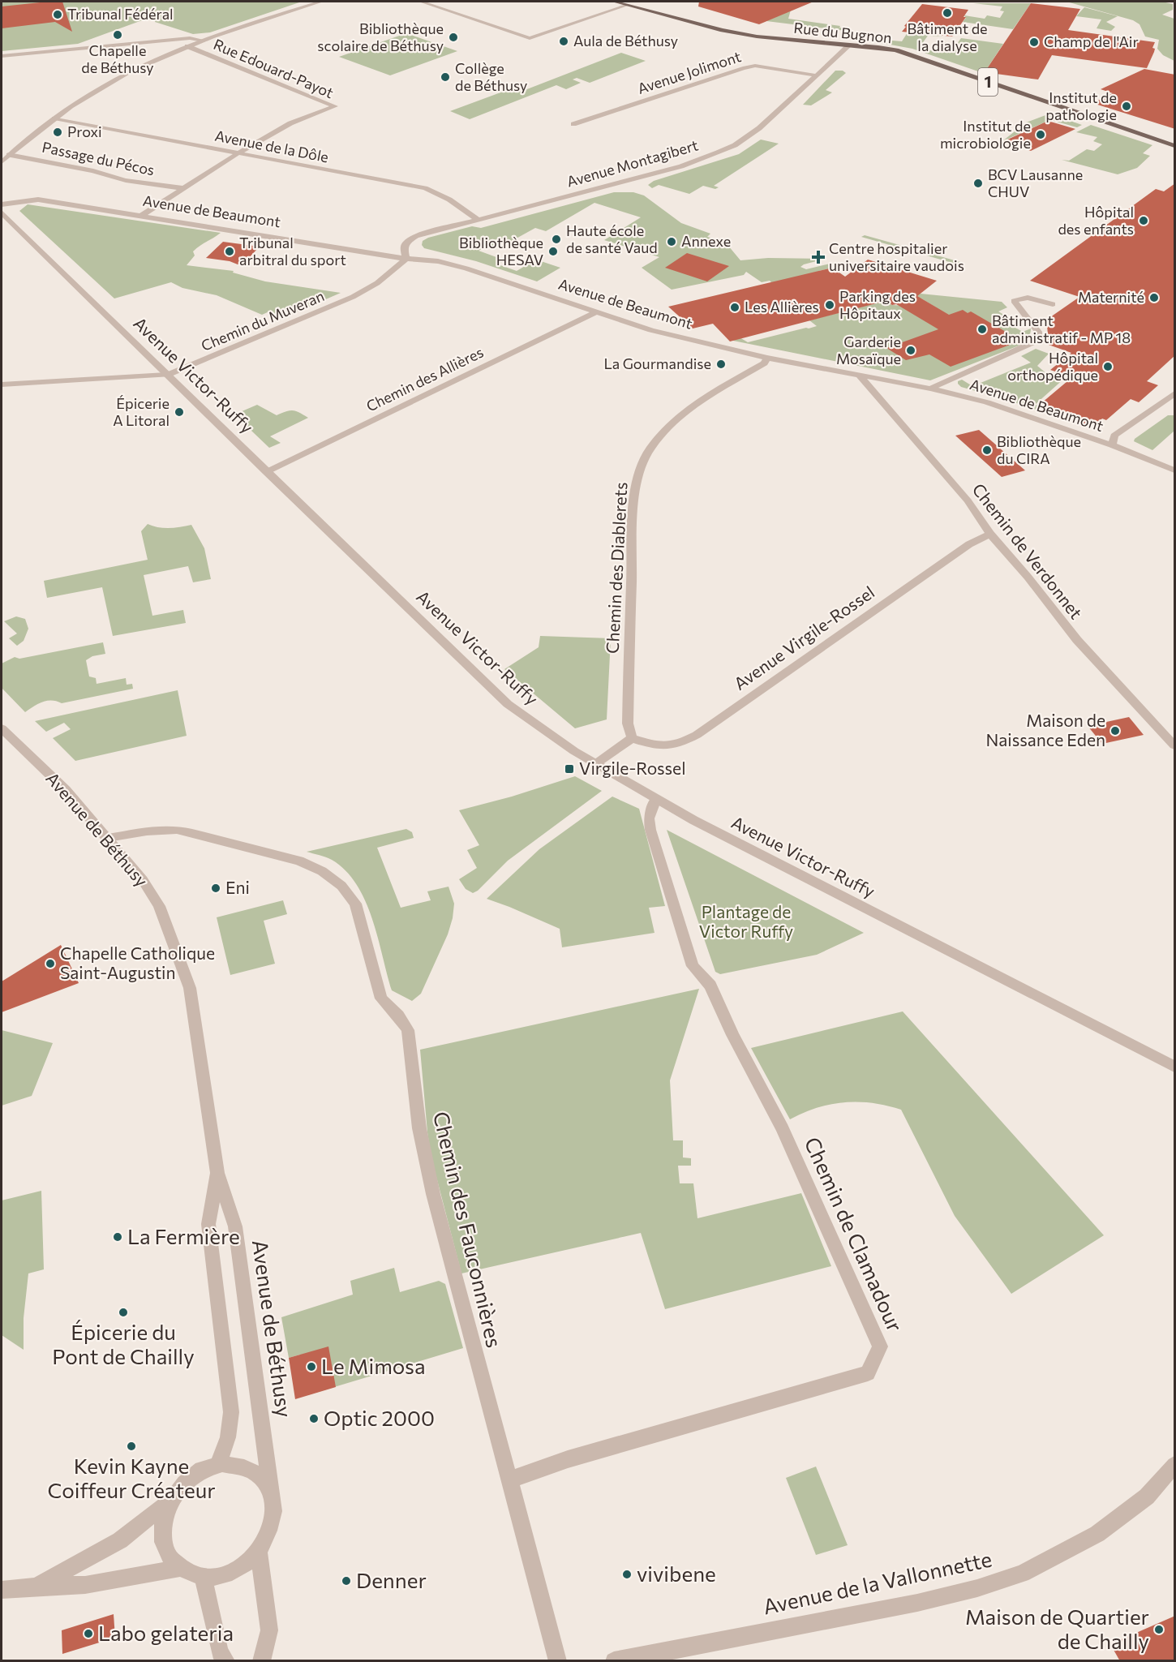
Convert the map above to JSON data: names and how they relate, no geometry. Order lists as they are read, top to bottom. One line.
{"streets":{"main road":["Rue du Bugnon","1"],"street":["Rue Edouard-Payot","Avenue Jolimont","Avenue de la Dôle","Passage du Pécos","Avenue Montagibert","Avenue de Beaumont","Chemin du Muveran","Avenue Victor-Ruffy","Chemin des Allières","Chemin de Verdonnet","Chemin des Diablerets","Avenue Virgile-Rossel","Avenue de Béthusy","Chemin des Fauconnières","Chemin de Clamadour","Avenue de la Vallonnette"]},"crossings":[["Rue du Bugnon","Avenue Montagibert"],["Rue Edouard-Payot","Avenue de la Dôle"],["Rue Edouard-Payot","Passage du Pécos"],["Avenue Jolimont","Avenue Montagibert"],["Avenue de la Dôle","Passage du Pécos"],["Avenue de la Dôle","Avenue Montagibert"],["Passage du Pécos","Avenue de Beaumont"],["Avenue Montagibert","Avenue de Beaumont"],["Avenue Montagibert","Chemin du Muveran"],["Avenue de Beaumont","Chemin du Muveran"],["Avenue de Beaumont","Chemin des Allières"],["Avenue de Beaumont","Chemin de Verdonnet"],["Avenue de Beaumont","Chemin des Diablerets"],["Chemin du Muveran","Avenue Victor-Ruffy"],["Avenue Victor-Ruffy","Chemin des Allières"],["Avenue Victor-Ruffy","Chemin de Clamadour"],["Chemin de Verdonnet","Avenue Virgile-Rossel"],["Chemin des Diablerets","Avenue Virgile-Rossel"],["Avenue de Béthusy","Chemin des Fauconnières"],["Chemin des Fauconnières","Chemin de Clamadour"]],"parks":["Plantage de Victor Ruffy"],"places":{"other":["Bâtiment de la dialyse","Tribunal Fédéral","Chapelle de Béthusy","Bibliothèque scolaire de Béthusy","Aula de Béthusy","Champ de l'Air","Collège de Béthusy","Institut de pathologie","Proxi","Institut de microbiologie","BCV Lausanne CHUV","Hôpital des enfants","Haute école de santé Vaud","Annexe","Tribunal arbitral du sport","Bibliothèque HESAV","Maternité","Parking des Hôpitaux","Les Allières","Bâtiment administratif - MP 18","Garderie Mosaïque","La Gourmandise","Hôpital orthopédique","Épicerie A Litoral","Bibliothèque du CIRA","Maison de Naissance Eden","Eni","Chapelle Catholique Saint-Augustin","La Fermière","Épicerie du Pont de Chailly","Le Mimosa","Optic 2000","Kevin Kayne Coiffeur Créateur","vivibene","Denner","Maison de Quartier de Chailly","Labo gelateria"],"health":["Centre hospitalier universitaire vaudois"],"transit":["Virgile-Rossel"]}}
